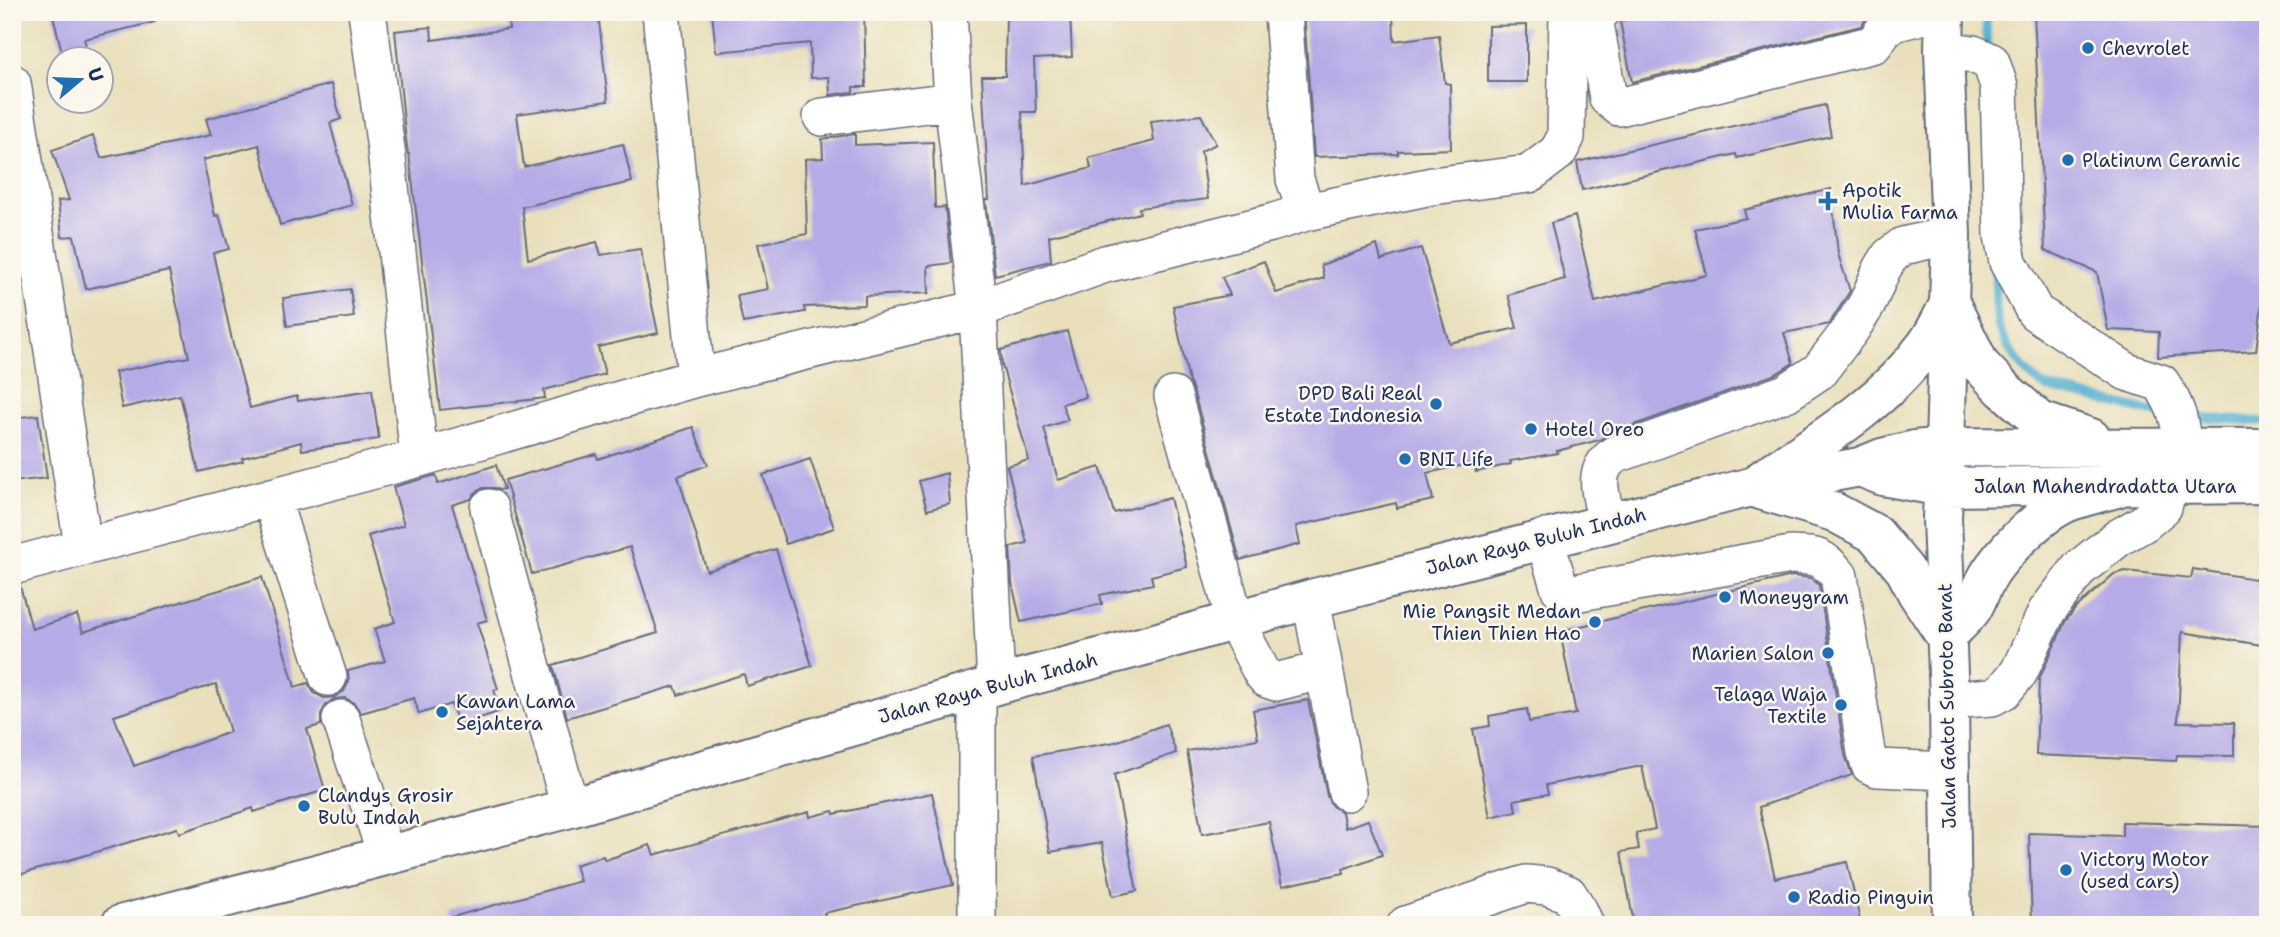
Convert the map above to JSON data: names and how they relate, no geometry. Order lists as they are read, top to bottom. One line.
{"streets":{"main road":["Jalan Mahendradatta Utara","Jalan Raya Buluh Indah","Jalan Gatot Subroto Barat"]},"crossings":[["Jalan Mahendradatta Utara","Jalan Raya Buluh Indah"],["Jalan Mahendradatta Utara","Jalan Gatot Subroto Barat"],["Jalan Raya Buluh Indah","Jalan Gatot Subroto Barat"]],"places":{"other":["Chevrolet","Platinum Ceramic","DPD Bali Real Estate Indonesia","Hotel Oreo","BNI Life","Moneygram","Mie Pangsit Medan Thien Thien Hao","Marien Salon","Telaga Waja Textile","Kawan Lama Sejahtera","Clandys Grosir Bulu Indah","Victory Motor (used cars)","Radio Pinguin"],"health":["Apotik Mulia Farma"]},"north":"right"}
